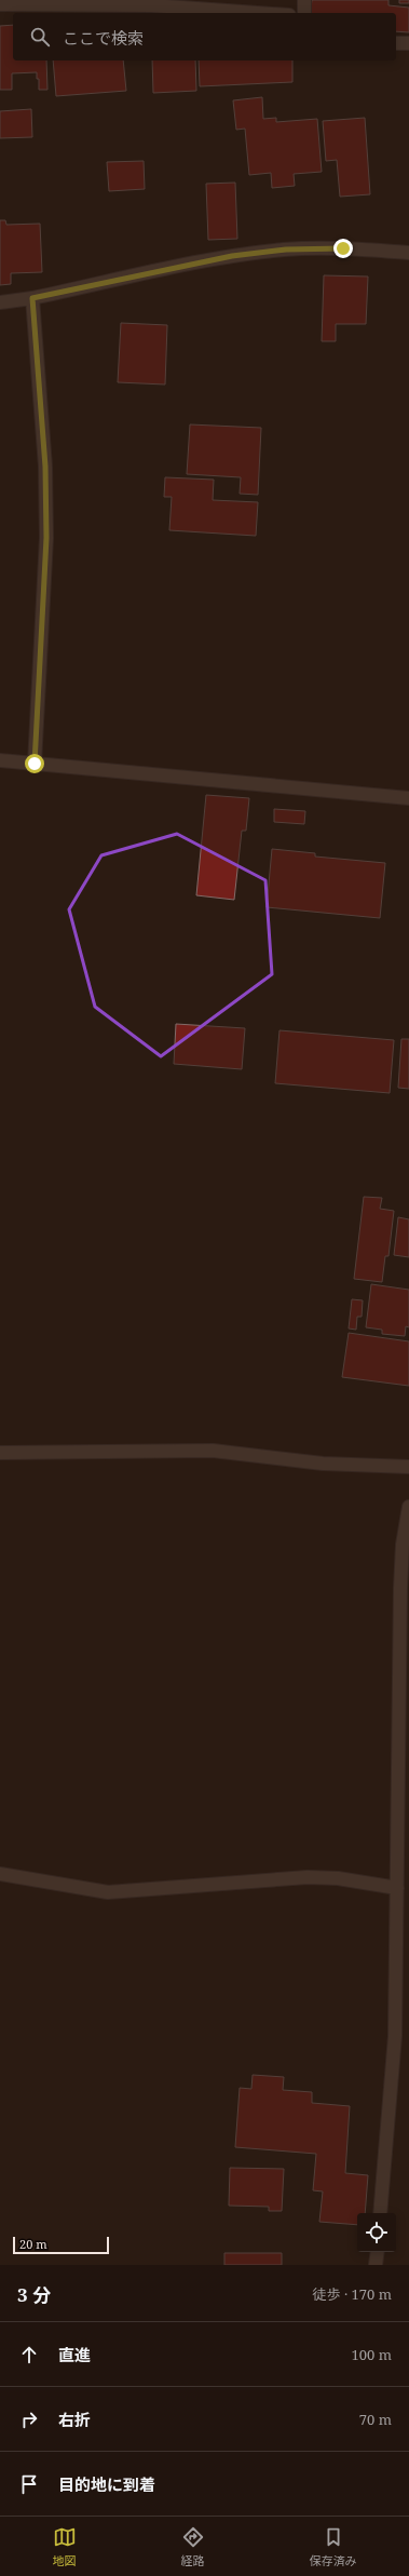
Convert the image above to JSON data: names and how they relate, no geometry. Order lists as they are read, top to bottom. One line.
{"scale_bar":"20 m","page":{"search":"ここで検索","scale":"20 m","heading":["3 分","徒歩 · 170 m"],"list":[["直進","100 m"],["右折","70 m"],"目的地に到着"],"nav":["地図","経路","保存済み"]}}
